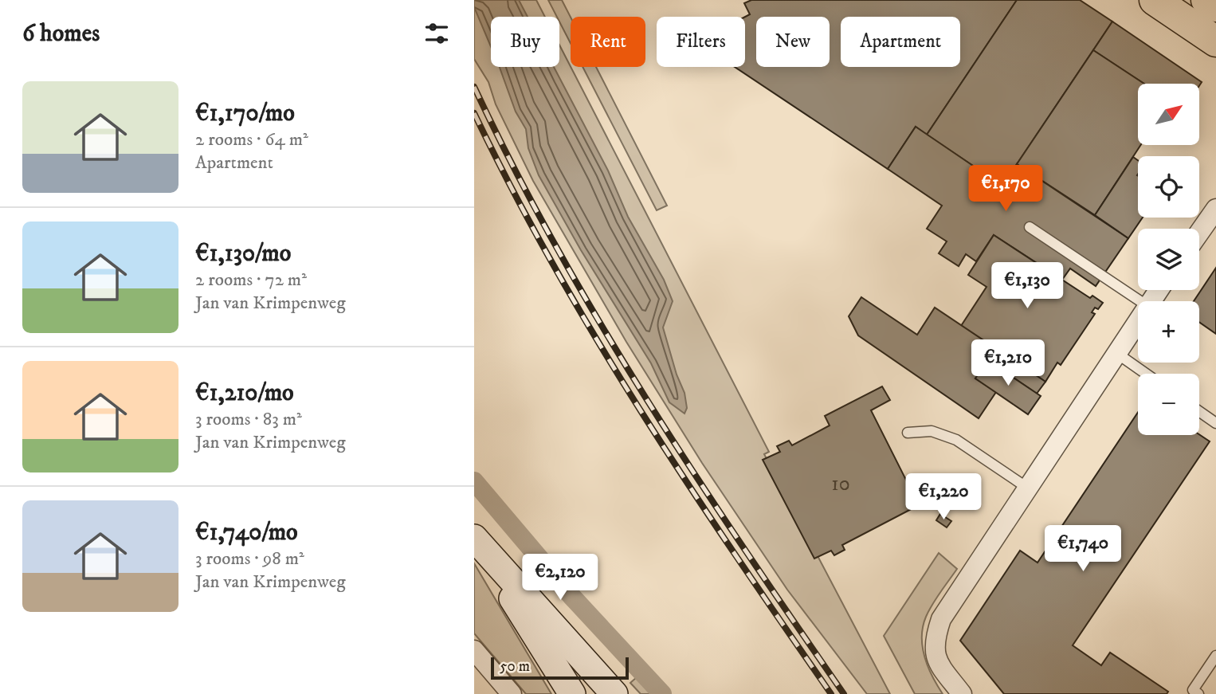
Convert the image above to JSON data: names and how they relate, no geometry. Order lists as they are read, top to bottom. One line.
{"house_numbers":["10"],"scale_bar":"50 m","north":"top right","page":{"heading":"6 homes","chip":["Buy","Rent","Filters","New","Apartment"],"list":[{"name":"€1,170/mo","note":"2 rooms · 64 m² · Apartment"},{"name":"€1,130/mo","note":"2 rooms · 72 m² · Jan van Krimpenweg"},{"name":"€1,210/mo","note":"3 rooms · 83 m² · Jan van Krimpenweg"},{"name":"€1,740/mo","note":"3 rooms · 98 m² · Jan van Krimpenweg"}],"map_buttons":["+","−"],"price":["€1,170","€1,130","€1,210","€1,220","€1,740","€2,120"],"scale":"50 m"}}
